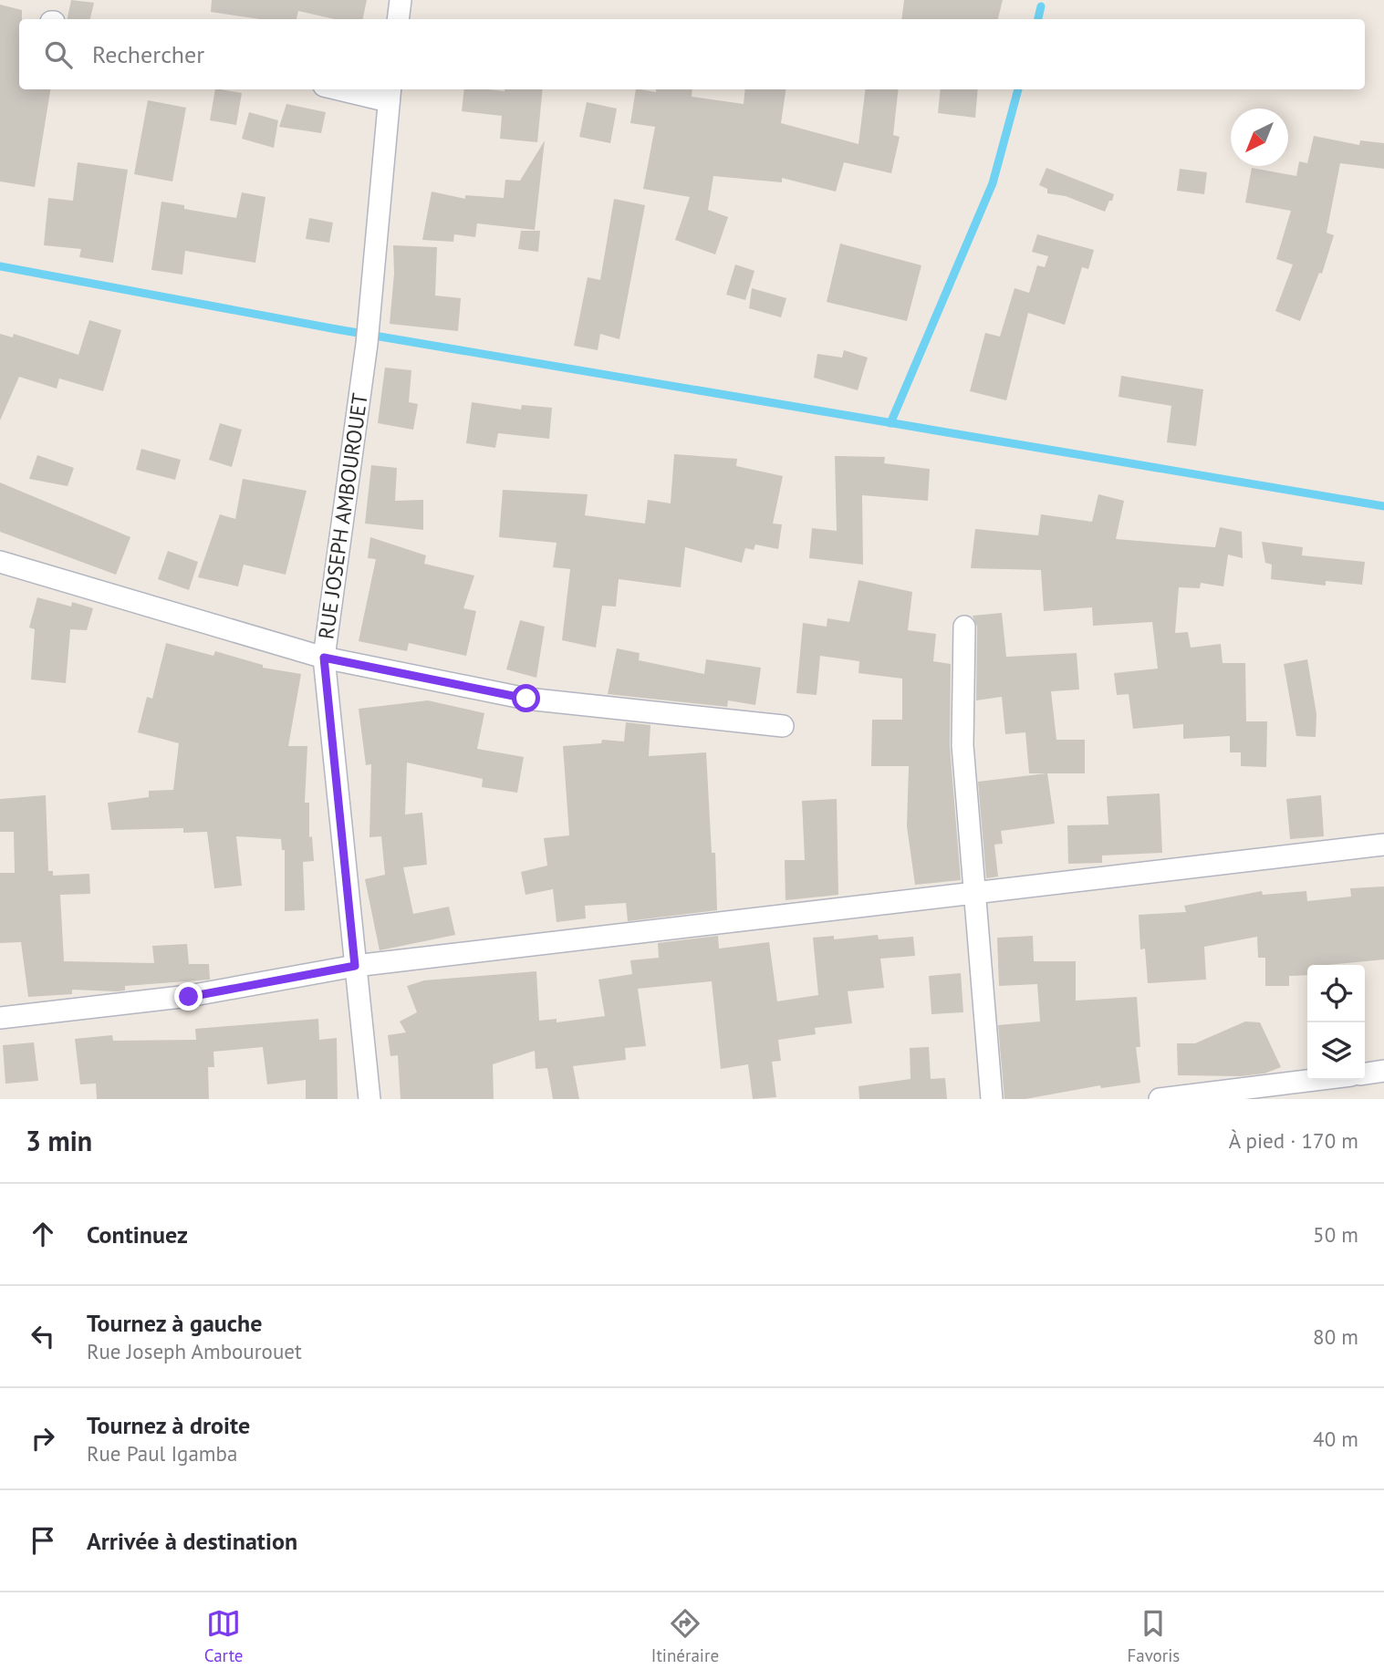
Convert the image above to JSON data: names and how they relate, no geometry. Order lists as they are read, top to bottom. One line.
{"streets":{"street":["RUE JOSEPH AMBOUROUET"]},"north":"bottom left","page":{"search":"Rechercher","heading":["3 min","À pied · 170 m"],"list":[["Continuez","50 m"],["Tournez à gauche","Rue Joseph Ambourouet","80 m"],["Tournez à droite","Rue Paul Igamba","40 m"],"Arrivée à destination"],"nav":["Carte","Itinéraire","Favoris"]}}
